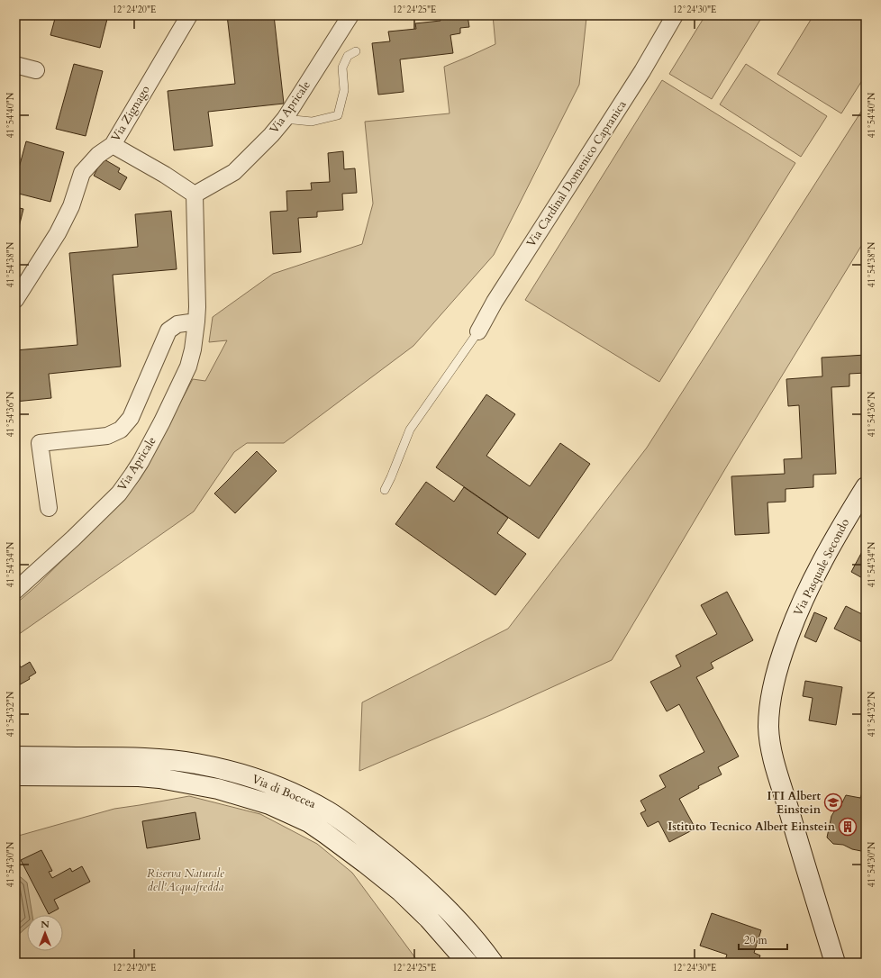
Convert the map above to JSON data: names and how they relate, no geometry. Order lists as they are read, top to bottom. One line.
{"streets":{"main road":["Via Pasquale Secondo","Via di Boccea"],"street":["Via Apricale","Via Zignago","Via Cardinal Domenico Capranica"]},"parks":["Riserva Naturale dell'Acquafredda"],"places":{"school or university":["ITI Albert Einstein"],"building":["Istituto Tecnico Albert Einstein"]},"scale_bar":"20 m","north":"top","coordinates":["12°24'20\"E","12°24'25\"E","12°24'30\"E","41°54'40\"N","41°54'38\"N","41°54'36\"N","41°54'34\"N","41°54'32\"N","41°54'30\"N"]}
